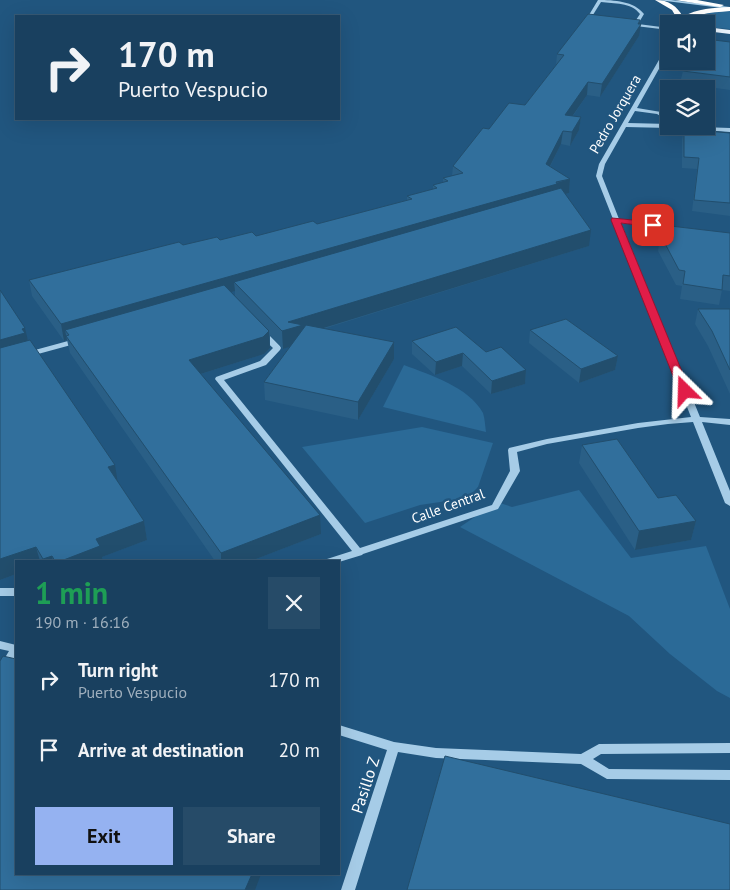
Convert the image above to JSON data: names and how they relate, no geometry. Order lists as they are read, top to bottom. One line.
{"streets":{"street":["Pedro Jorquera","Calle Central","Pasillo Z"]},"crossings":[["Pedro Jorquera","Calle Central"]],"page":{"turn":["170 m","Puerto Vespucio"],"heading":["1 min","190 m · 16:16"],"list":[{"name":"Turn right","note":"Puerto Vespucio","value":"170 m"},{"name":"Arrive at destination","value":"20 m"}],"buttons":["Exit","Share"]}}
